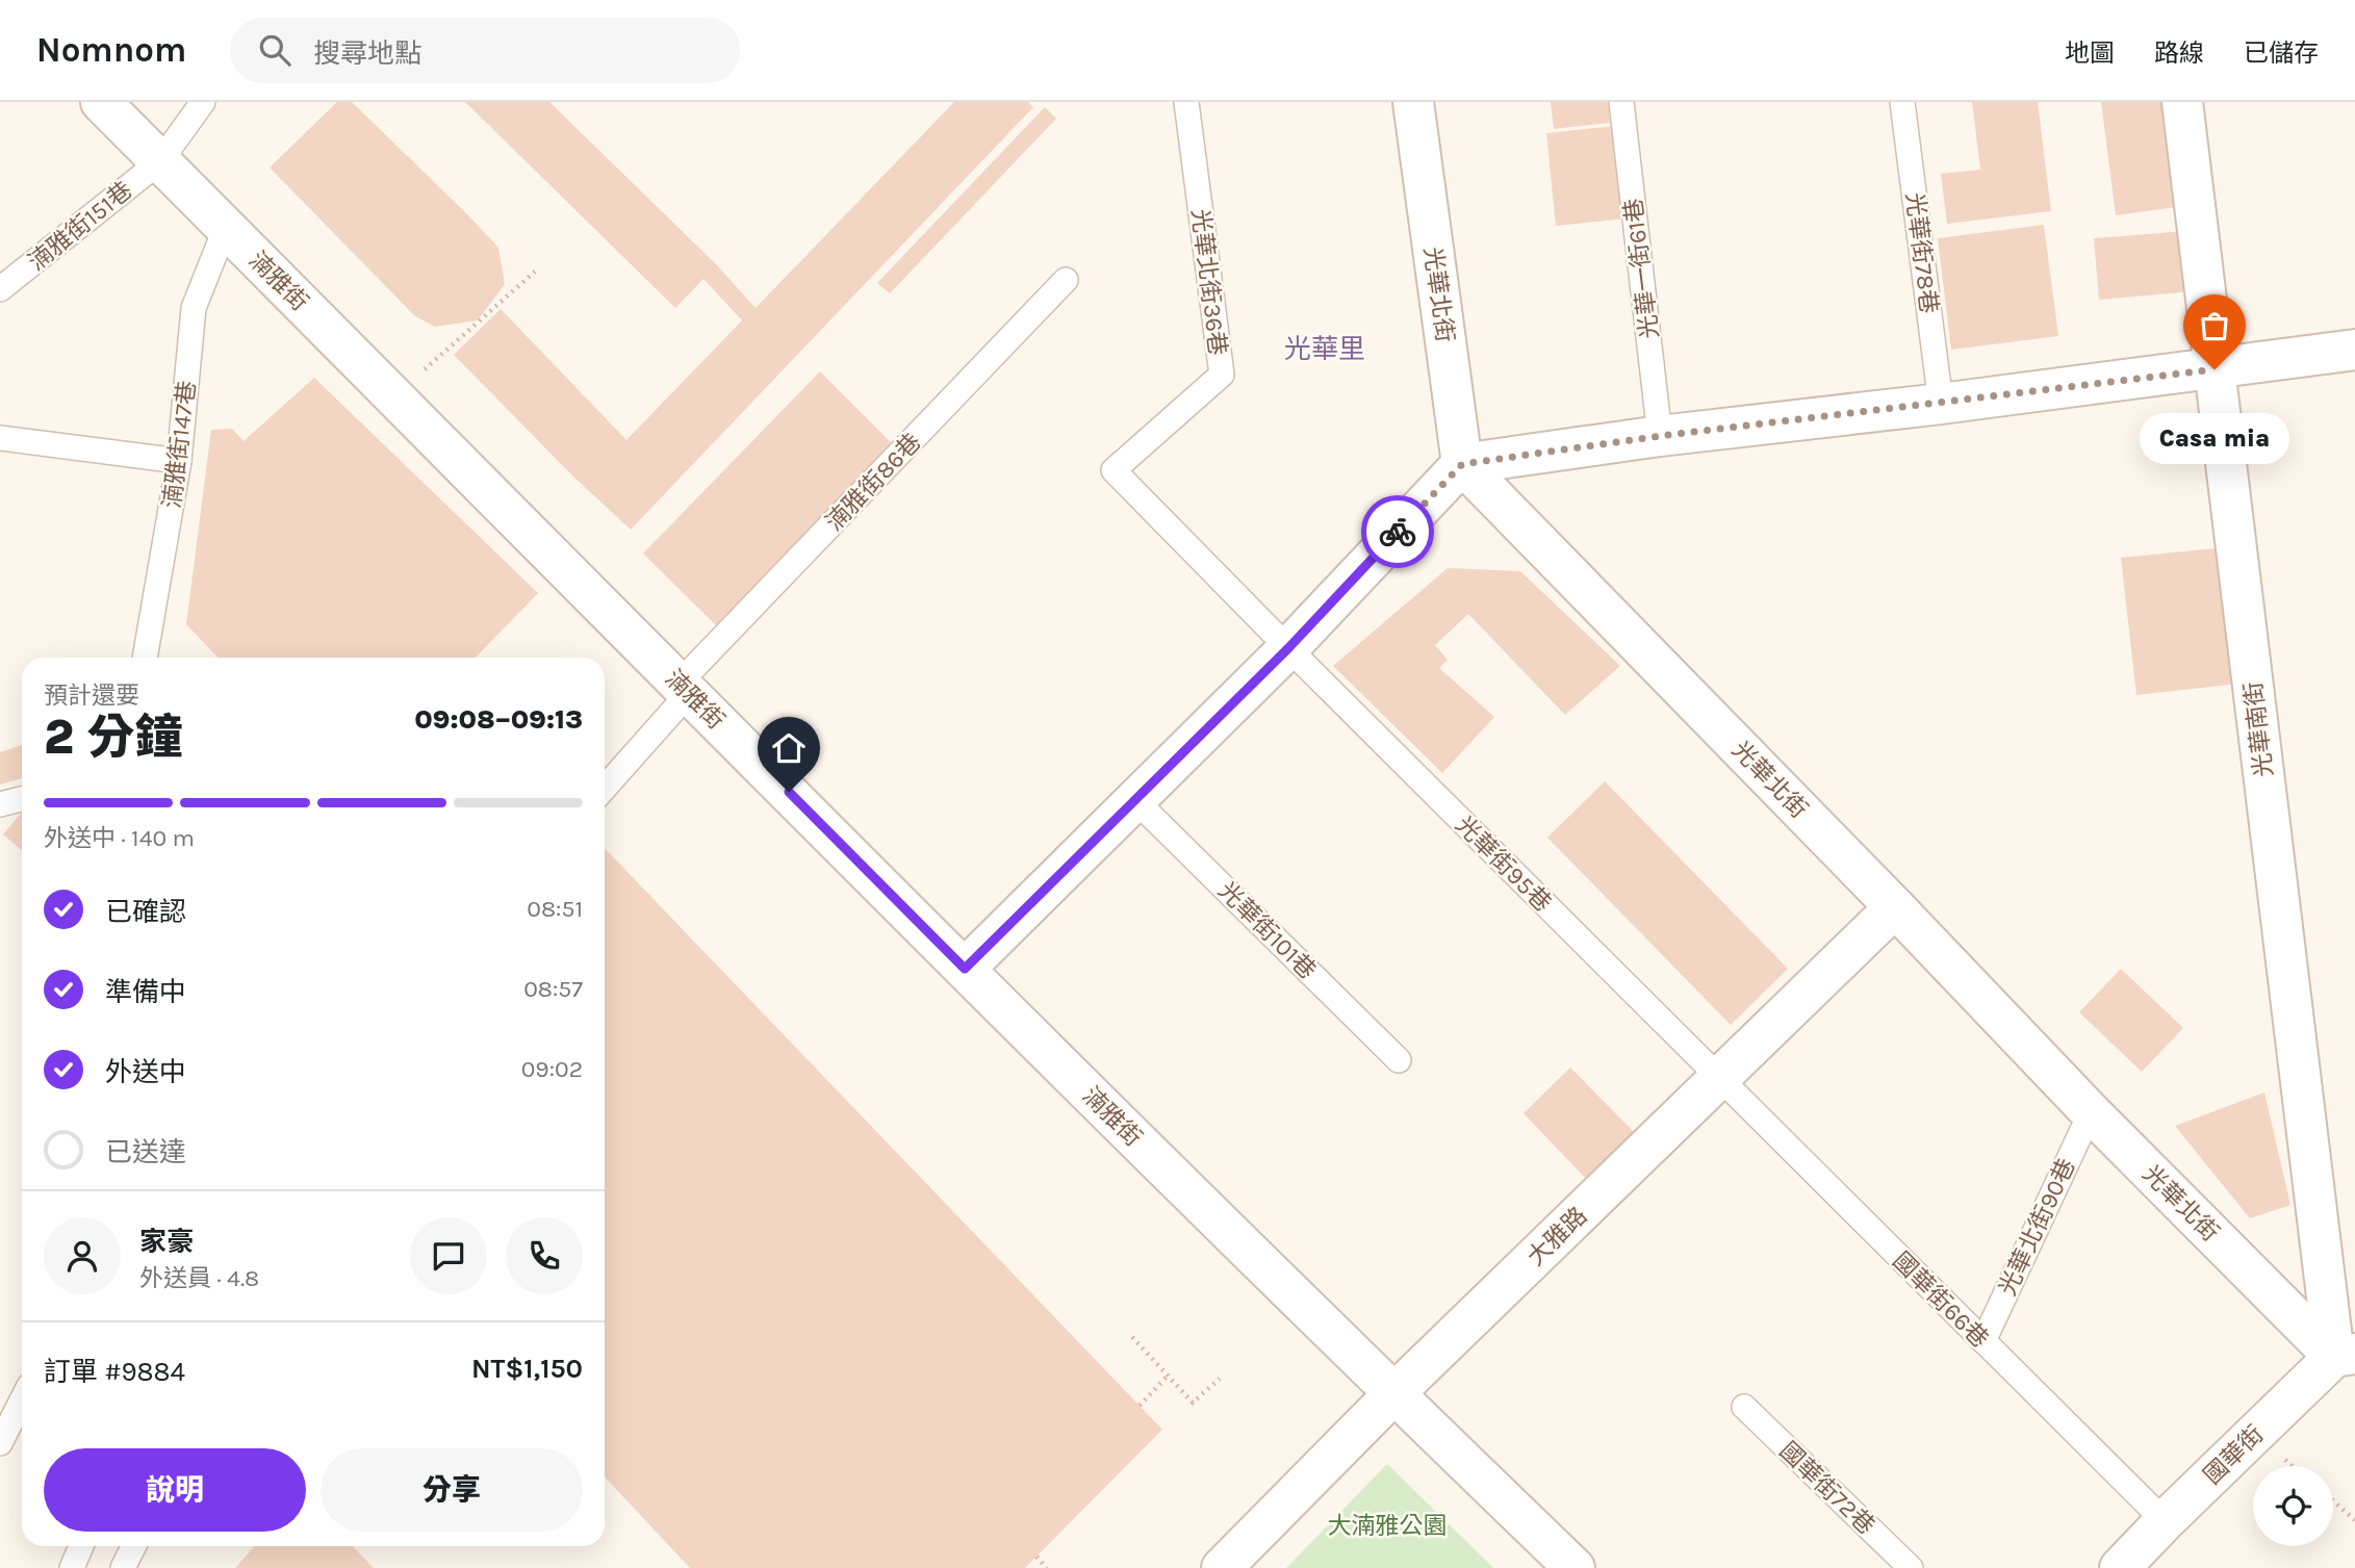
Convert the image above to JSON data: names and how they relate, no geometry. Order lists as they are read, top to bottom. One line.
{"streets":{"street":["湳雅街","光華北街","光華南街","大雅路","國華街"],"lane":["湳雅街151巷","光華街78巷","光華一街61巷","光華北街36巷","湳雅街147巷","湳雅街86巷","光華街95巷","光華街101巷","光華北街90巷","國華街66巷","國華街72巷"]},"crossings":[["湳雅街151巷","湳雅街"],["湳雅街","湳雅街147巷"],["湳雅街","湳雅街86巷"],["湳雅街","大雅路"],["光華北街36巷","光華街95巷"],["光華北街","光華南街"],["光華北街","光華北街90巷"],["光華北街","大雅路"],["光華北街","國華街"],["光華南街","國華街"],["光華街95巷","大雅路"],["光華街95巷","國華街66巷"],["光華北街90巷","國華街66巷"],["大雅路","國華街66巷"],["國華街66巷","國華街"]],"districts":["光華里"],"parks":["大湳雅公園"],"places":["Casa mia"],"page":{"header":"Nomnom","search":"搜尋地點","nav":["地圖","路線","已儲存"],"bubble":"Casa mia","heading":["2 分鐘","預計還要","09:08–09:13"],"panel":["家豪","外送員 · 4.8","訂單 #9884","NT$1,150"],"bar":"外送中 · 140 m","list":[["已確認","08:51"],["準備中","08:57"],["外送中","09:02"],"已送達"],"buttons":["說明","分享"]}}
